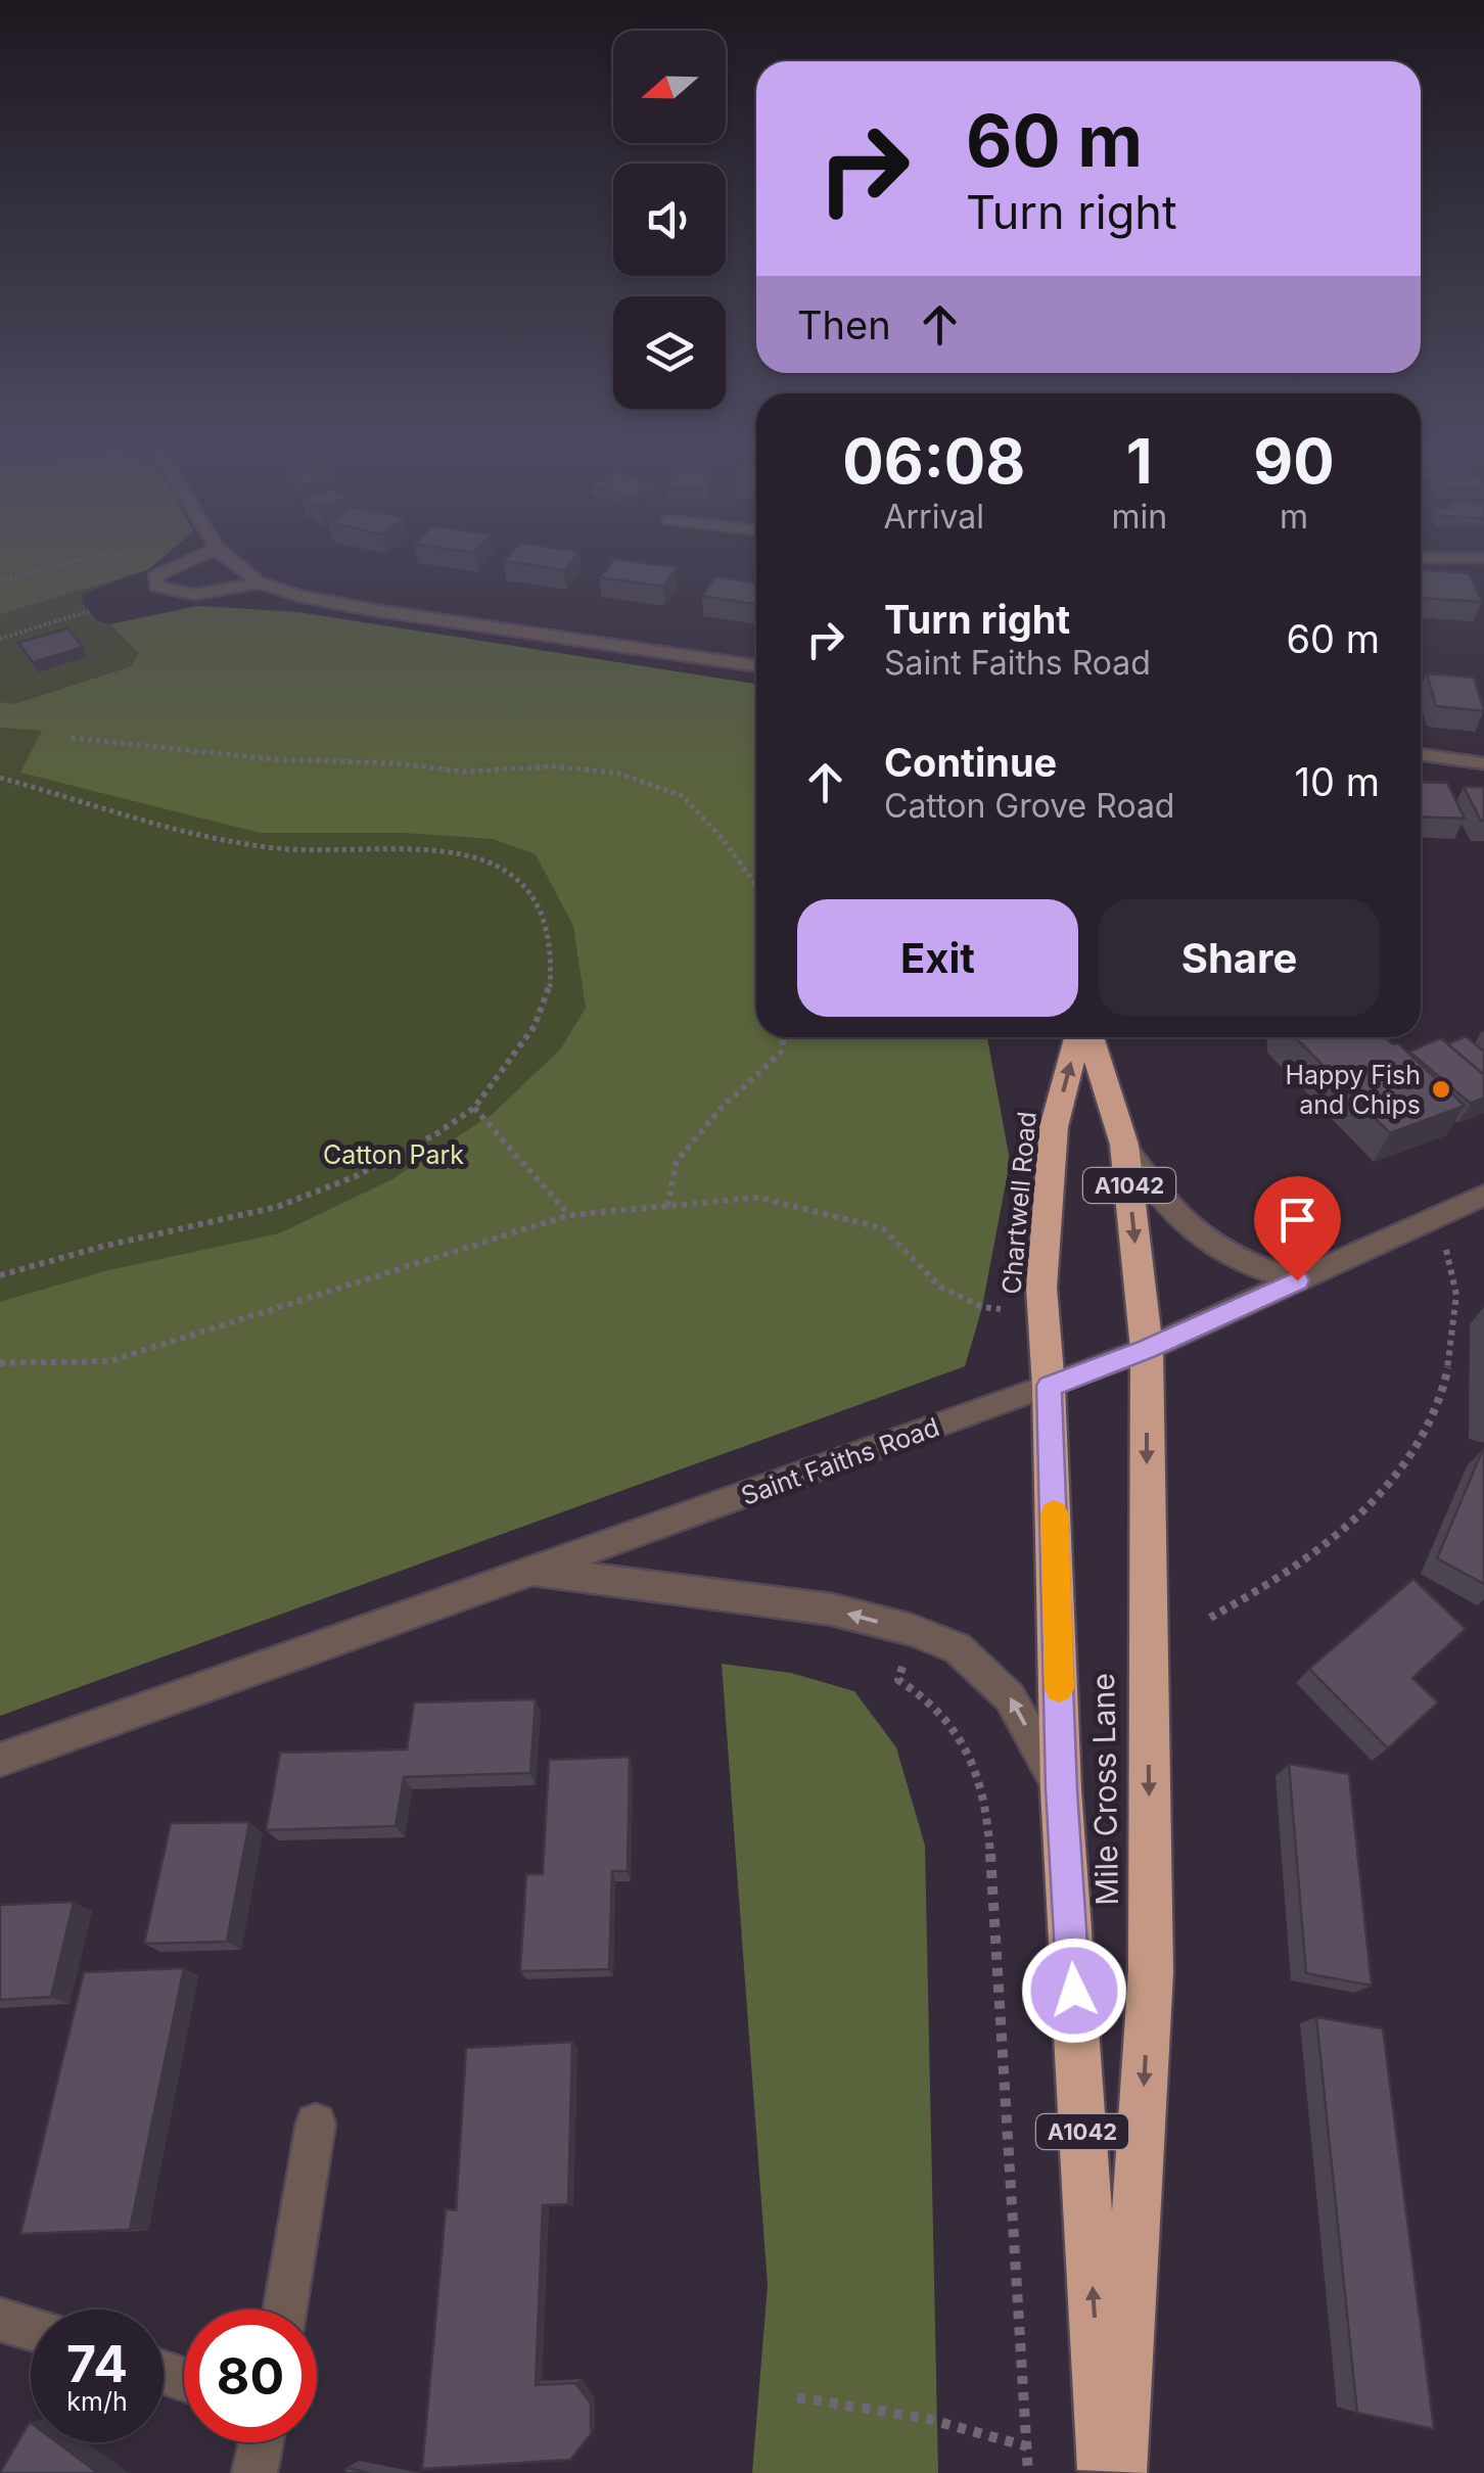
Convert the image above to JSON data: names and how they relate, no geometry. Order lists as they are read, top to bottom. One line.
{"streets":{"highway":["A1042","Chartwell Road","Mile Cross Lane"],"street":["Saint Faiths Road"]},"crossings":[["Chartwell Road","Saint Faiths Road"],["Chartwell Road","Mile Cross Lane"],["Saint Faiths Road","Mile Cross Lane"]],"parks":["Catton Park"],"places":["Happy Fish and Chips"],"north":"left","page":{"turn":["60 m","Turn right"],"then":"Then","eta":["06:08","Arrival","1","min","90","m"],"list":[{"name":"Turn right","note":"Saint Faiths Road","value":"60 m"},{"name":"Continue","note":"Catton Grove Road","value":"10 m"}],"buttons":["Exit","Share"],"speed":"74 km/h","limit":"80"}}
